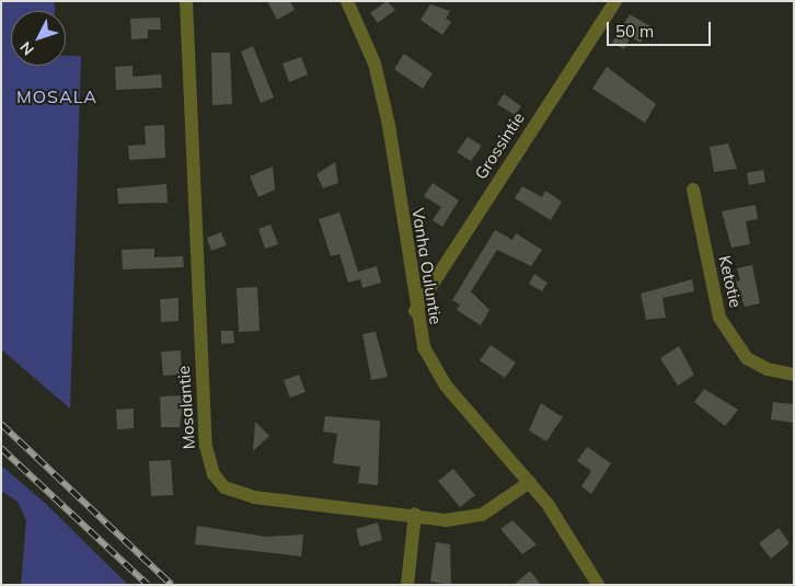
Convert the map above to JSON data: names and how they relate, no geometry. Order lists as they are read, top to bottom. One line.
{"streets":{"street":["Grossintie","Vanha Ouluntie","Ketotie","Mosalantie"]},"crossings":[["Grossintie","Vanha Ouluntie"],["Vanha Ouluntie","Mosalantie"]],"districts":["MOSALA"],"scale_bar":"50 m","north":"bottom left"}
